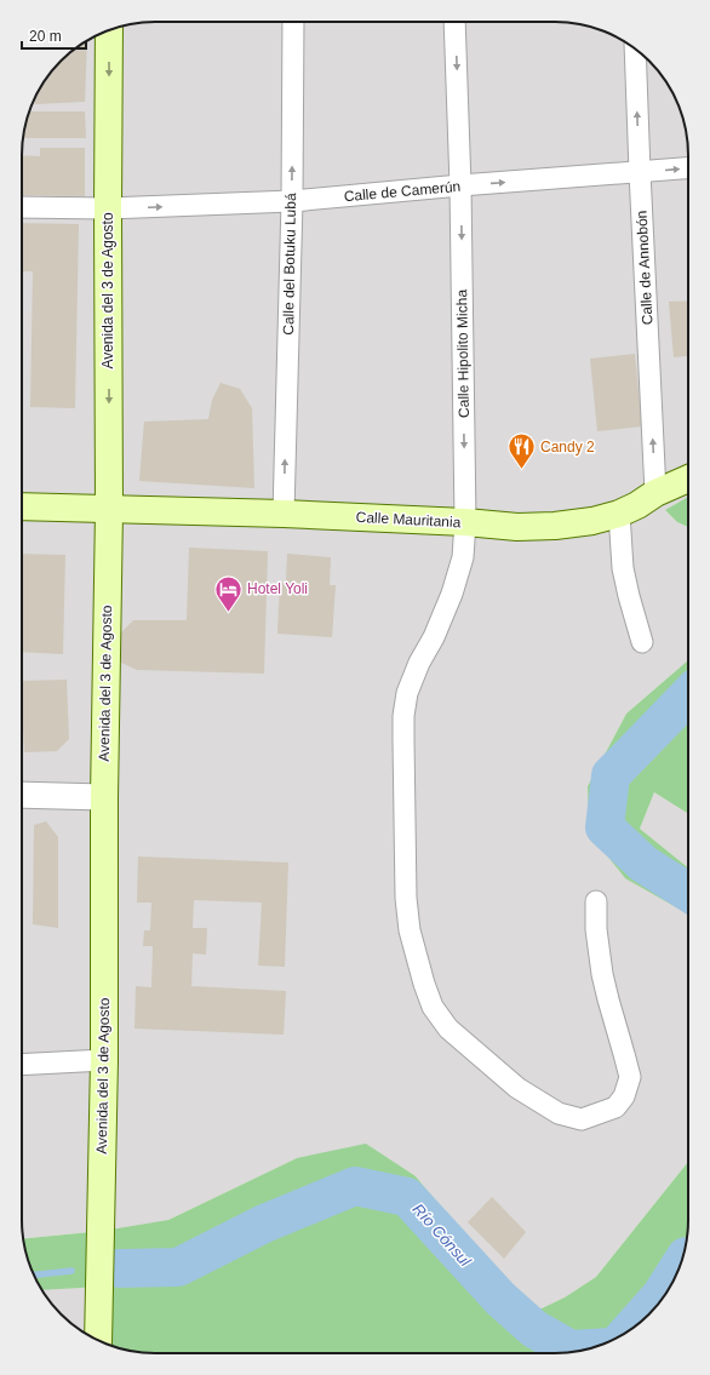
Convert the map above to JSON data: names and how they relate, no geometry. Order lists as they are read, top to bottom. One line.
{"streets":{"main road":["Avenida del 3 de Agosto","Calle Mauritania"],"street":["Calle de Camerún","Calle del Botuku Lubá","Calle de Annobón","Calle Hipolito Micha"]},"crossings":[["Calle de Camerún","Calle del Botuku Lubá"],["Calle de Camerún","Calle de Annobón"],["Calle de Camerún","Avenida del 3 de Agosto"],["Calle de Camerún","Calle Hipolito Micha"],["Calle del Botuku Lubá","Calle Mauritania"],["Calle de Annobón","Calle Mauritania"],["Avenida del 3 de Agosto","Calle Mauritania"],["Calle Hipolito Micha","Calle Mauritania"]],"one_way":["Calle de Camerún","Calle del Botuku Lubá","Calle de Annobón","Avenida del 3 de Agosto"],"water":["Río Cónsul"],"places":{"restaurant":["Candy 2"],"hotel":["Hotel Yoli"]},"scale_bar":"20 m"}
